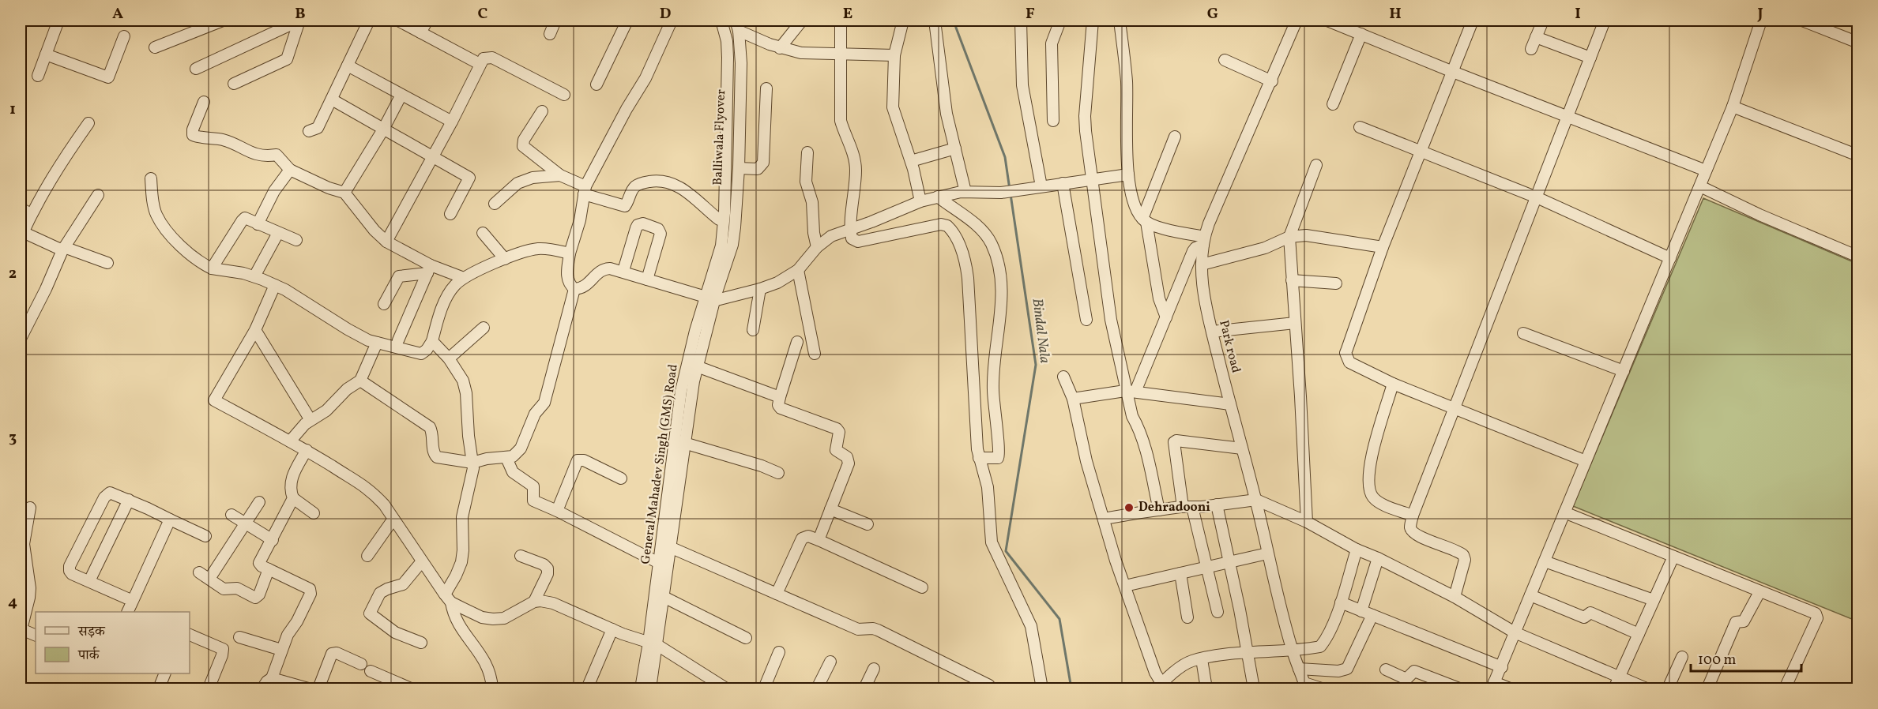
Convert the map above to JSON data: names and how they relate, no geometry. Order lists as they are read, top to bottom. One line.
{"streets":{"street":["Balliwala Flyover","Park road","General Mahadev Singh (GMS) Road"]},"crossings":[["Balliwala Flyover","General Mahadev Singh (GMS) Road"]],"water":["Bindal Nala"],"places":["Dehradooni"],"legend":["सड़क","पार्क"],"scale_bar":"100 m","grid":{"columns":["A","B","C","D","E","F","G","H","I","J"],"rows":["1","2","3","4"]}}
